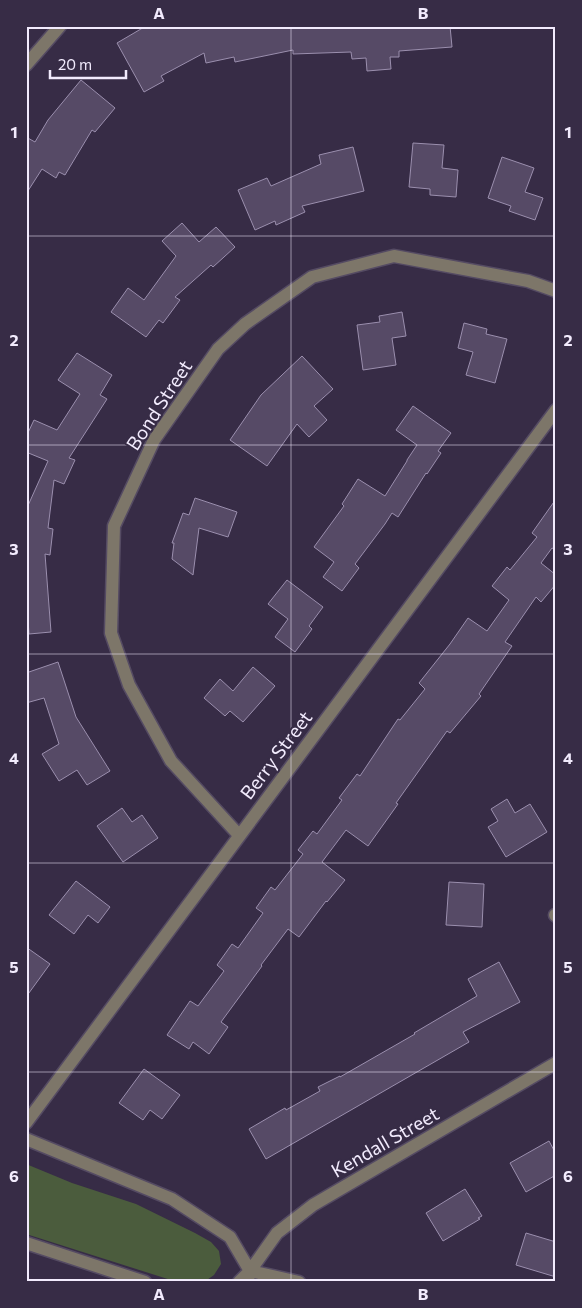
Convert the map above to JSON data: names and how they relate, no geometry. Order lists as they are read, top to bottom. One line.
{"streets":{"street":["Bond Street","Berry Street","Kendall Street"]},"crossings":[["Bond Street","Berry Street"]],"scale_bar":"20 m","grid":{"columns":["A","B"],"rows":["1","2","3","4","5","6"]}}
